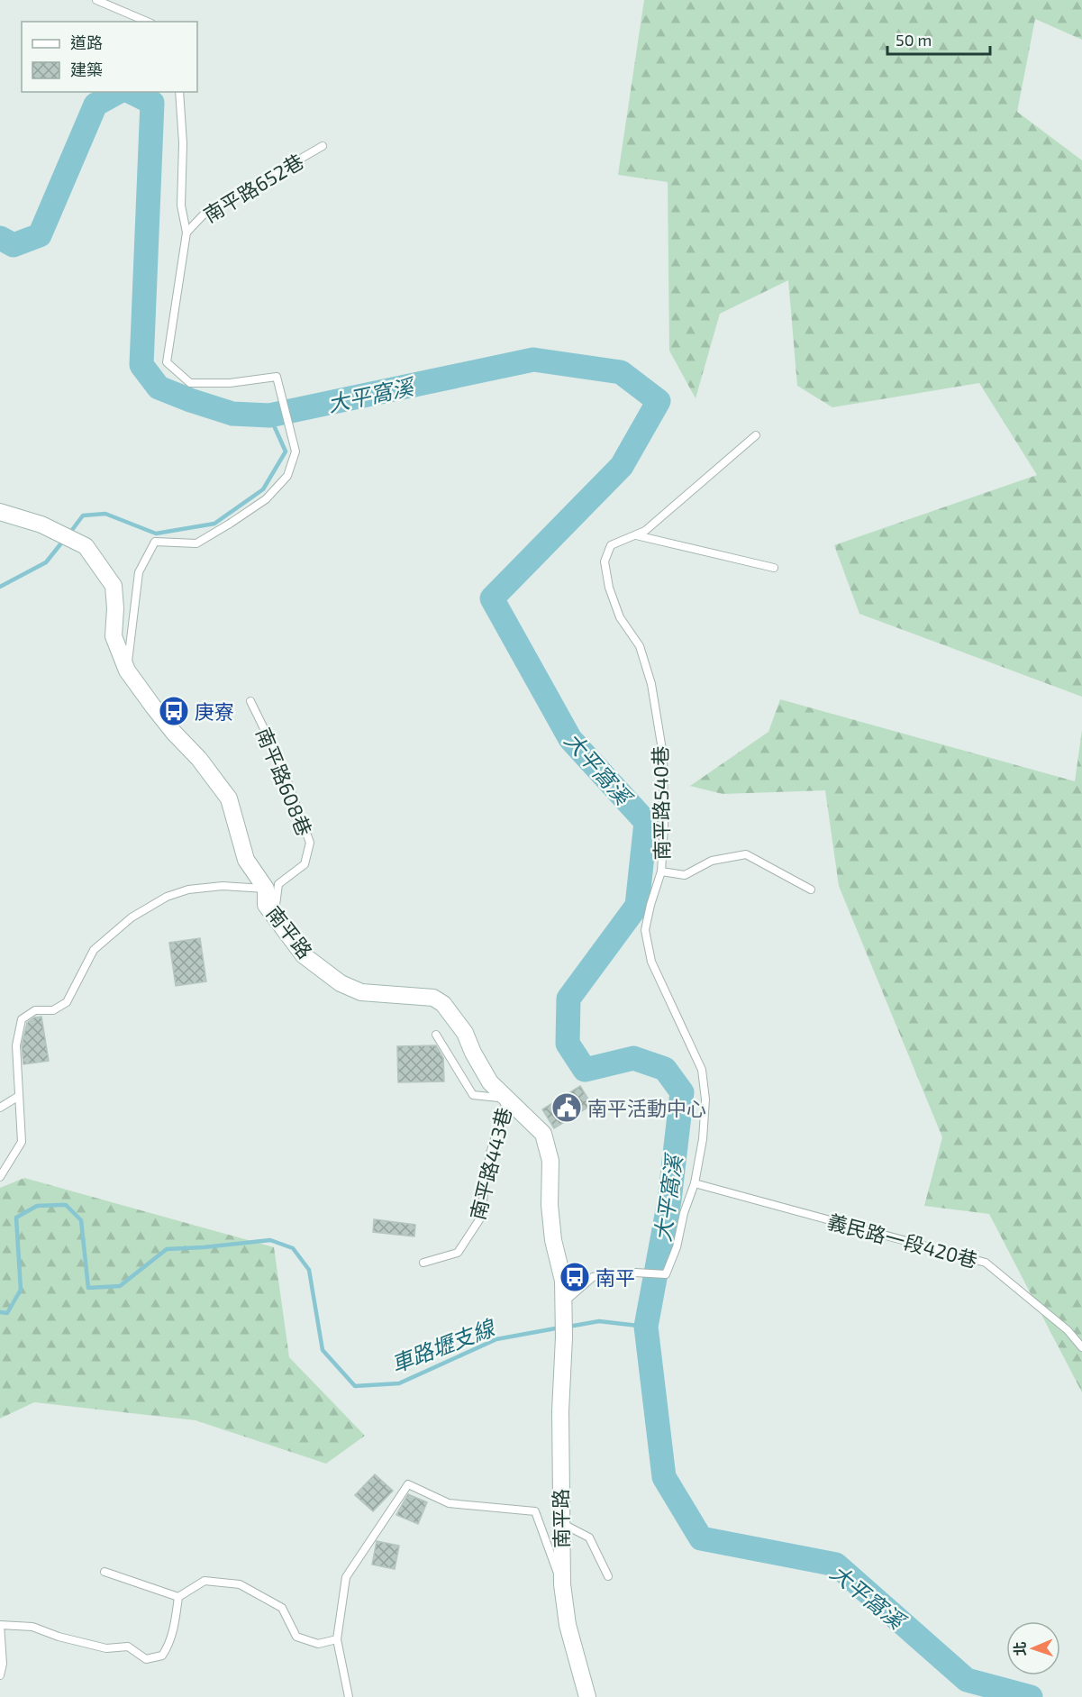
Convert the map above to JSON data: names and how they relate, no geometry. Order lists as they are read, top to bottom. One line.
{"streets":{"street":["南平路"],"lane":["南平路652巷","南平路608巷","南平路540巷","南平路443巷","義民路一段420巷"]},"crossings":[["南平路652巷","南平路"],["南平路608巷","南平路"],["南平路540巷","南平路"],["南平路540巷","義民路一段420巷"],["南平路","南平路443巷"]],"water":["大平窩溪","車路壢支線"],"places":{"bus stop":["庚寮","南平"],"public building":["南平活動中心"]},"legend":["道路","建築"],"scale_bar":"50 m","north":"left"}
